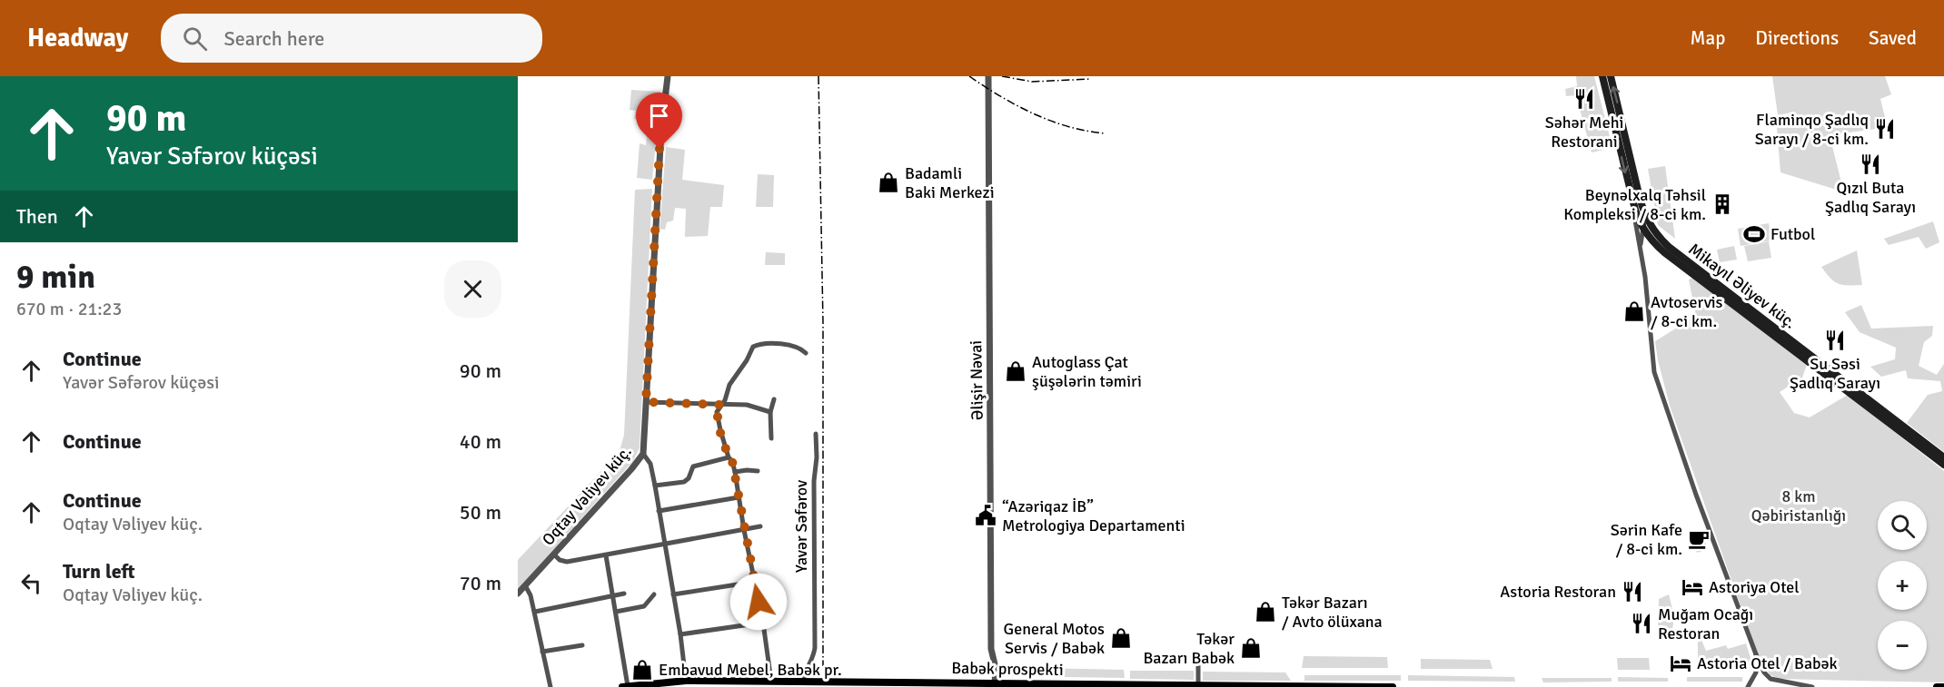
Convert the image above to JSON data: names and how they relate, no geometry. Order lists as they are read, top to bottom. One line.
{"streets":{"main road":["Mikayıl Əliyev küç.","Babək prospekti"],"street":["Əlişir Nəvai","Oqtay Vəliyev küç.","Yavər Səfərov"]},"crossings":[["Əlişir Nəvai","Babək prospekti"],["Yavər Səfərov","Babək prospekti"]],"parks":["8 km Qəbiristanlığı"],"places":{"restaurant":["Səhər Mehi Restorani","Flaminqo Şadlıq Sarayı / 8-ci km.","Qızıl Buta Şadlıq Sarayı","Su Səsi Şadlıq Sarayı","Astoria Restoran","Muğam Ocağı Restoran"],"shop":["Badamli Baki Merkezi","Avtoservis / 8-ci km.","Autoglass Çat şüşələrin təmiri","Təkər Bazarı / Avto ölüxana","General Motos Servis / Babək","Təkər Bazarı Babək","Embavud Mebel, Babək pr."],"building":["Beynəlxalq Təhsil Kompleksi / 8-ci km."],"sports":["Futbol"],"public building":["“Azəriqaz İB” Metrologiya Departamenti"],"cafe":["Sərin Kafe / 8-ci km."],"hotel":["Astoriya Otel","Astoria Otel / Babək"]},"page":{"header":"Headway","search":"Search here","nav":["Map","Directions","Saved"],"turn":["90 m","Yavər Səfərov küçəsi"],"then":"Then","heading":["9 min","670 m · 21:23"],"list":[{"name":"Continue","note":"Yavər Səfərov küçəsi","value":"90 m"},{"name":"Continue","value":"40 m"},{"name":"Continue","note":"Oqtay Vəliyev küç.","value":"50 m"},{"name":"Turn left","note":"Oqtay Vəliyev küç.","value":"70 m"}],"map_buttons":["+","−"]}}
